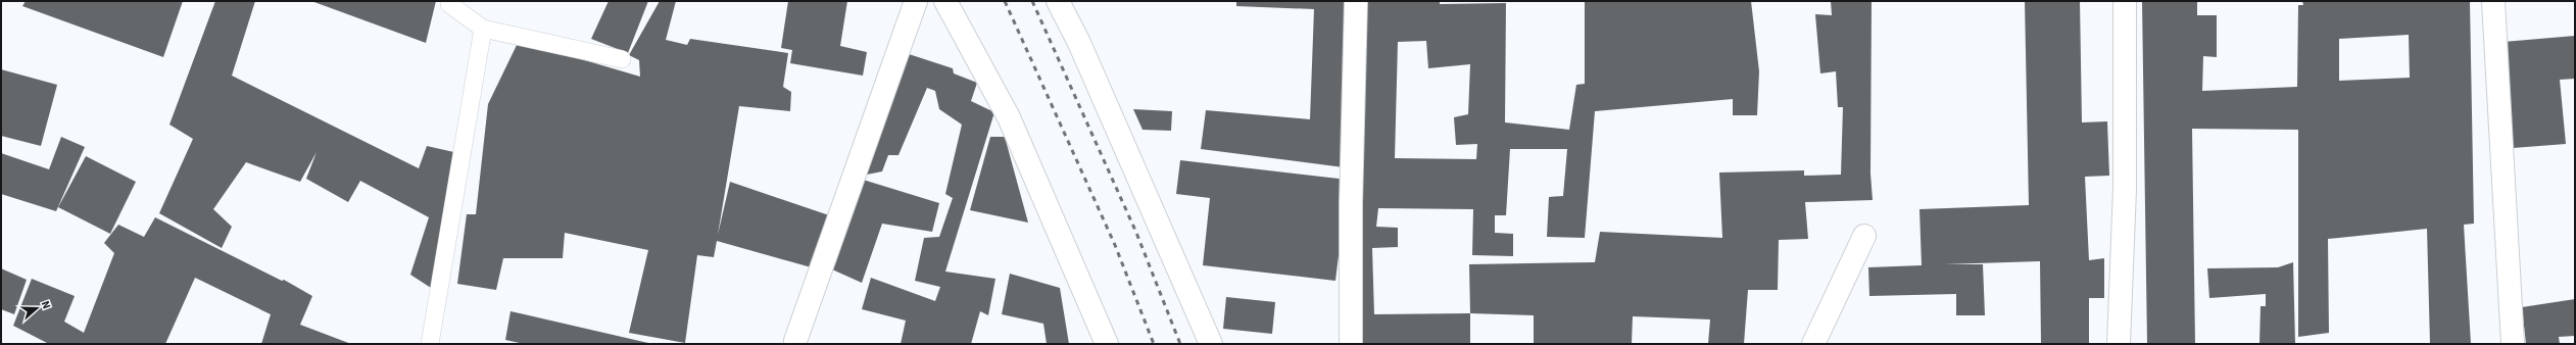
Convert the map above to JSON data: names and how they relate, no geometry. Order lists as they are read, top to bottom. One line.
{"north":"right"}
